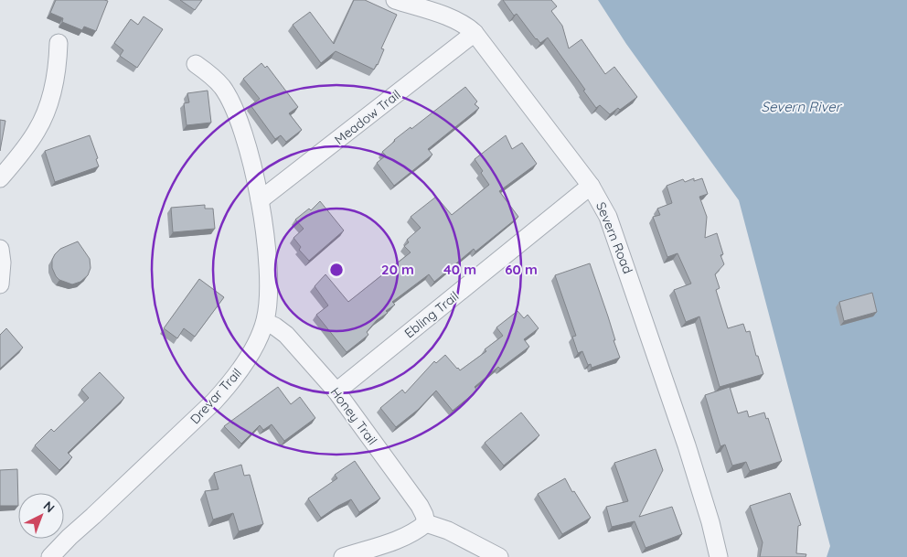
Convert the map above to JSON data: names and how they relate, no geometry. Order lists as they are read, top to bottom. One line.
{"streets":{"street":["Meadow Trail","Severn Road","Ebling Trail","Drevar Trail","Honey Trail"]},"crossings":[["Meadow Trail","Severn Road"],["Meadow Trail","Drevar Trail"],["Severn Road","Ebling Trail"],["Ebling Trail","Honey Trail"],["Drevar Trail","Honey Trail"]],"water":["Severn River"],"north":"top right","rings":["20 m","40 m","60 m"]}
